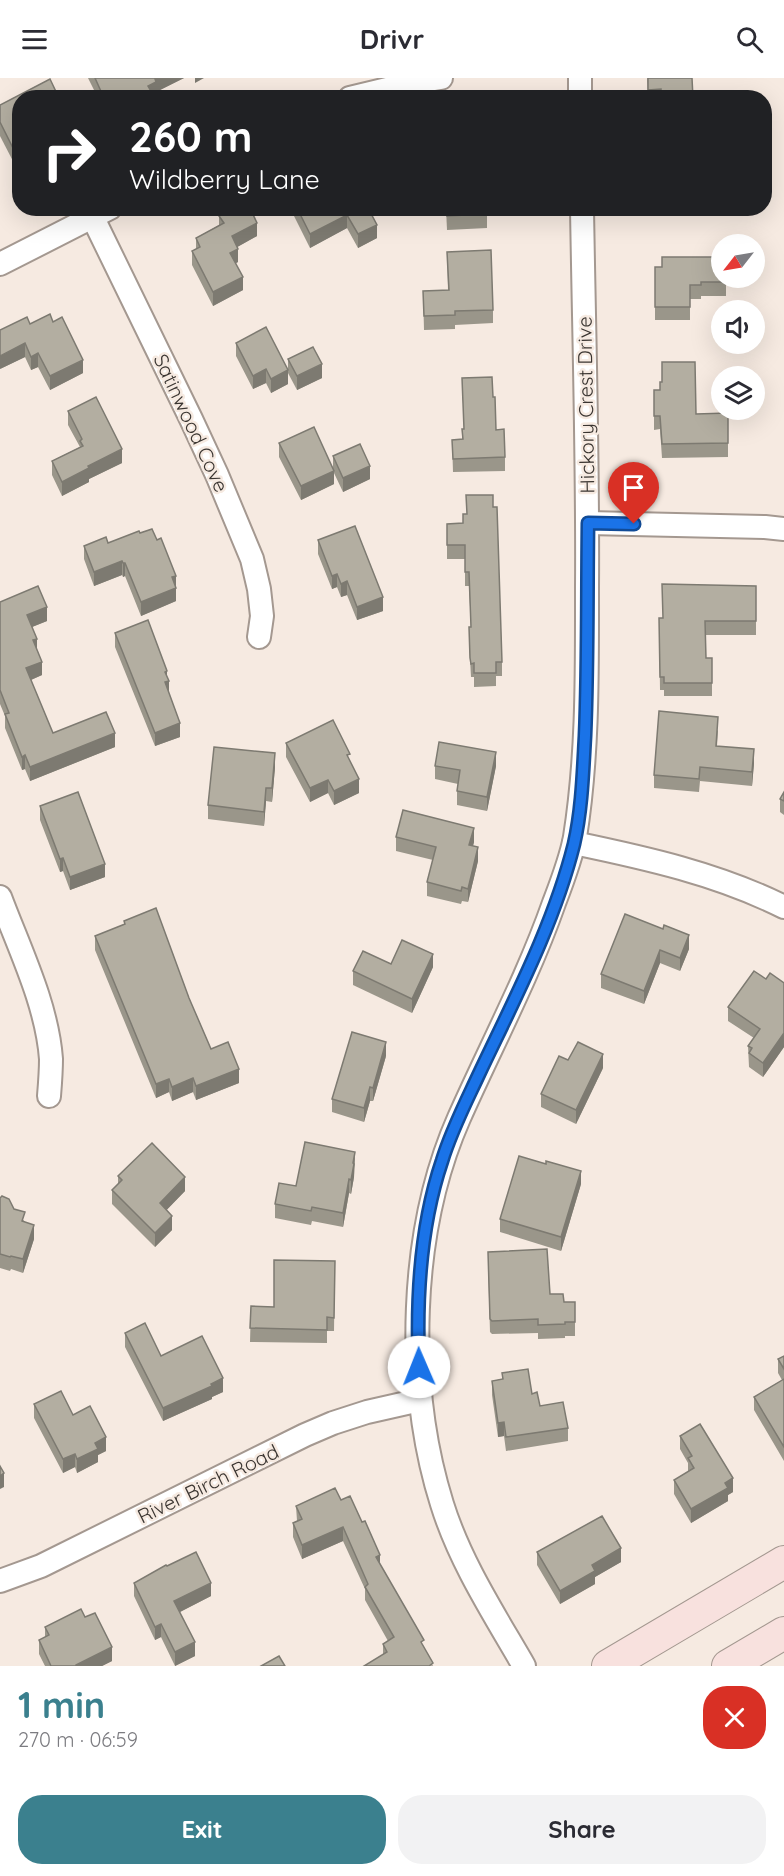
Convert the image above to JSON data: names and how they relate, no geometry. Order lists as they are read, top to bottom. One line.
{"streets":{"street":["Hickory Crest Drive","Satinwood Cove","River Birch Road"]},"crossings":[["Hickory Crest Drive","River Birch Road"]],"north":"bottom left","page":{"header":"Drivr","turn":["260 m","Wildberry Lane"],"heading":["1 min","270 m · 06:59"],"buttons":["Exit","Share"]}}
